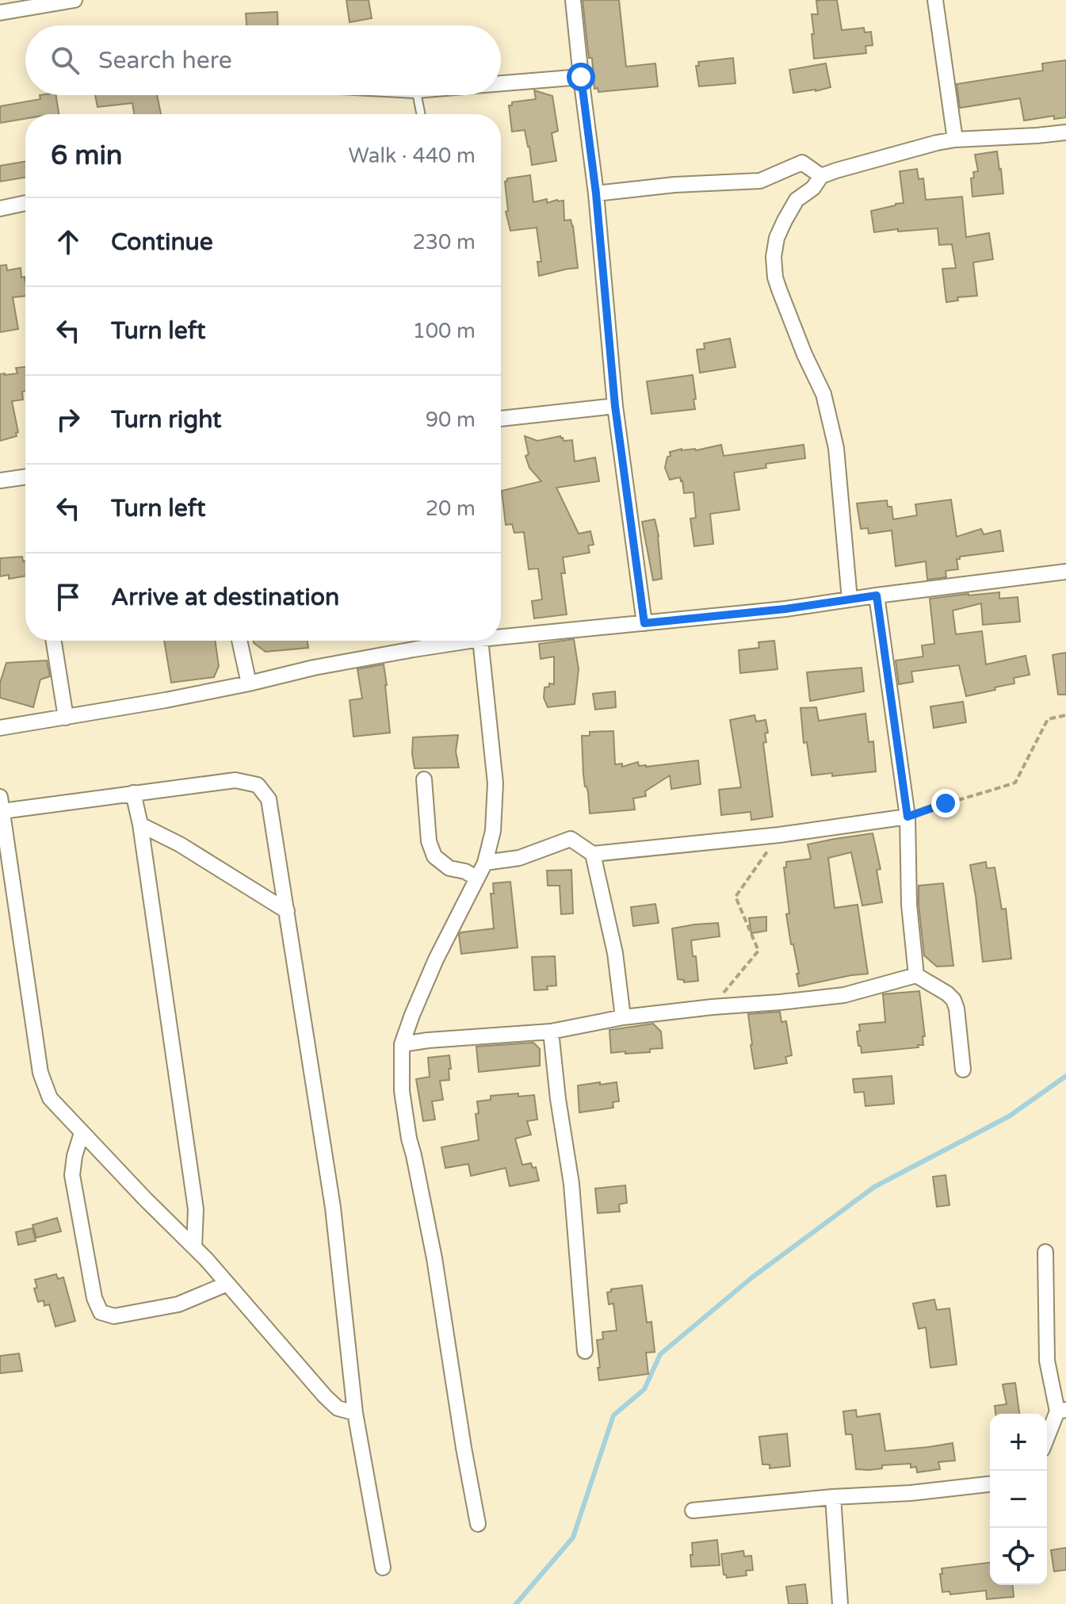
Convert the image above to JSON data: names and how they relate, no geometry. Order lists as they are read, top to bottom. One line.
{"page":{"search":"Search here","heading":["6 min","Walk · 440 m"],"list":[["Continue","230 m"],["Turn left","100 m"],["Turn right","90 m"],["Turn left","20 m"],"Arrive at destination"],"map_buttons":["+","−"]}}
